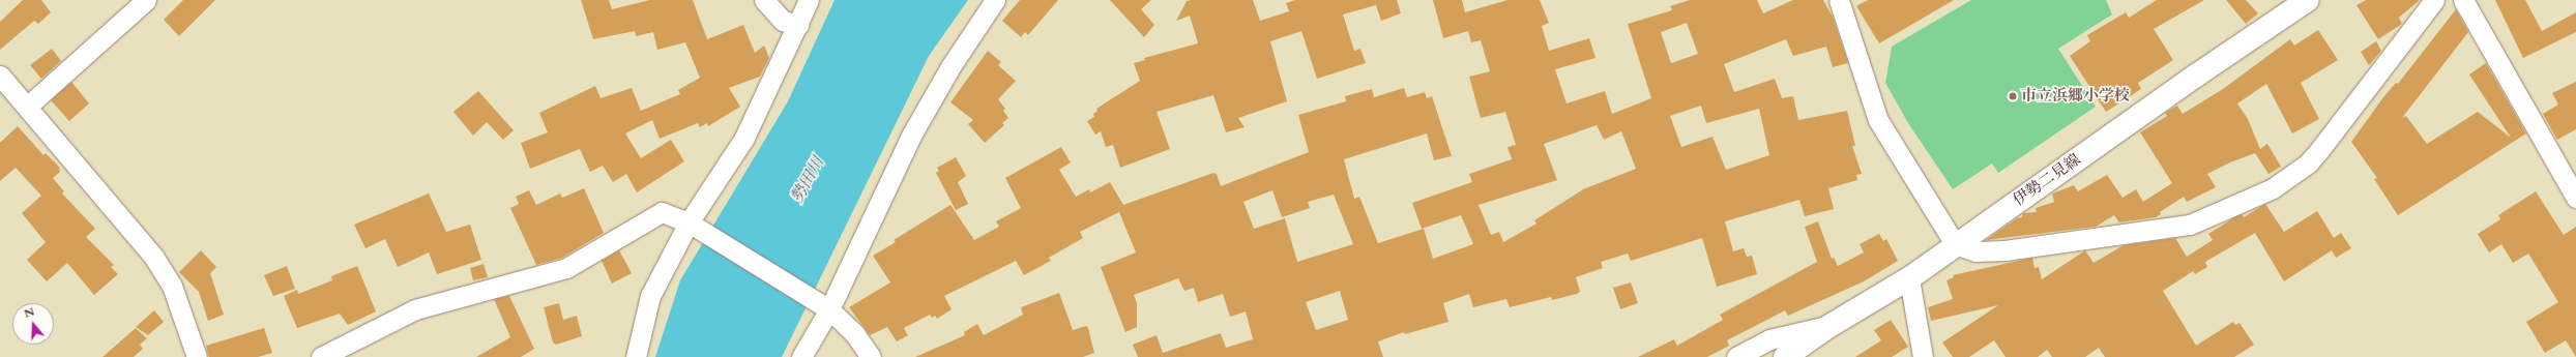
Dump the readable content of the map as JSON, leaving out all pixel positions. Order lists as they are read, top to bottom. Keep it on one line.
{"streets":{"main road":["伊勢二見線"]},"water":["勢田川"],"places":["市立浜郷小学校"],"north":"top"}
